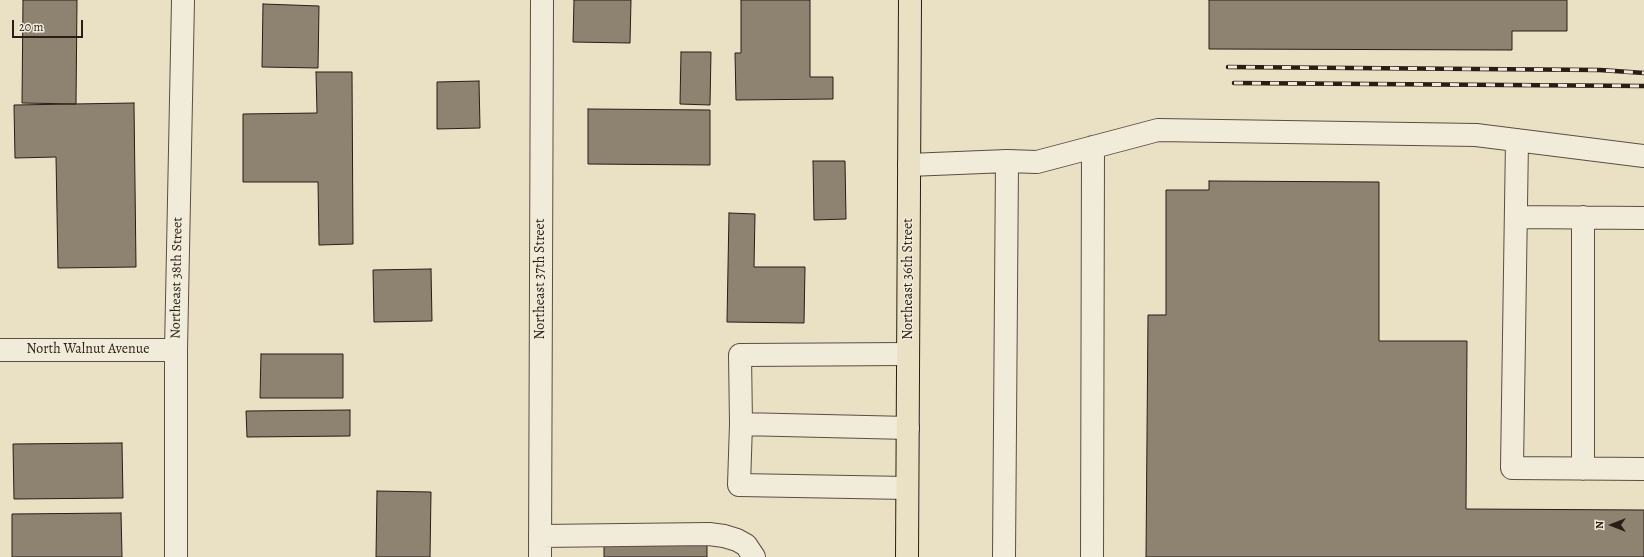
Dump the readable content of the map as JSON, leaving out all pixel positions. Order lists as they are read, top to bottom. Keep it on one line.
{"streets":{"main road":["Northeast 36th Street"],"street":["Northeast 38th Street","Northeast 37th Street","North Walnut Avenue"]},"crossings":[["Northeast 38th Street","North Walnut Avenue"]],"scale_bar":"20 m","north":"left"}
